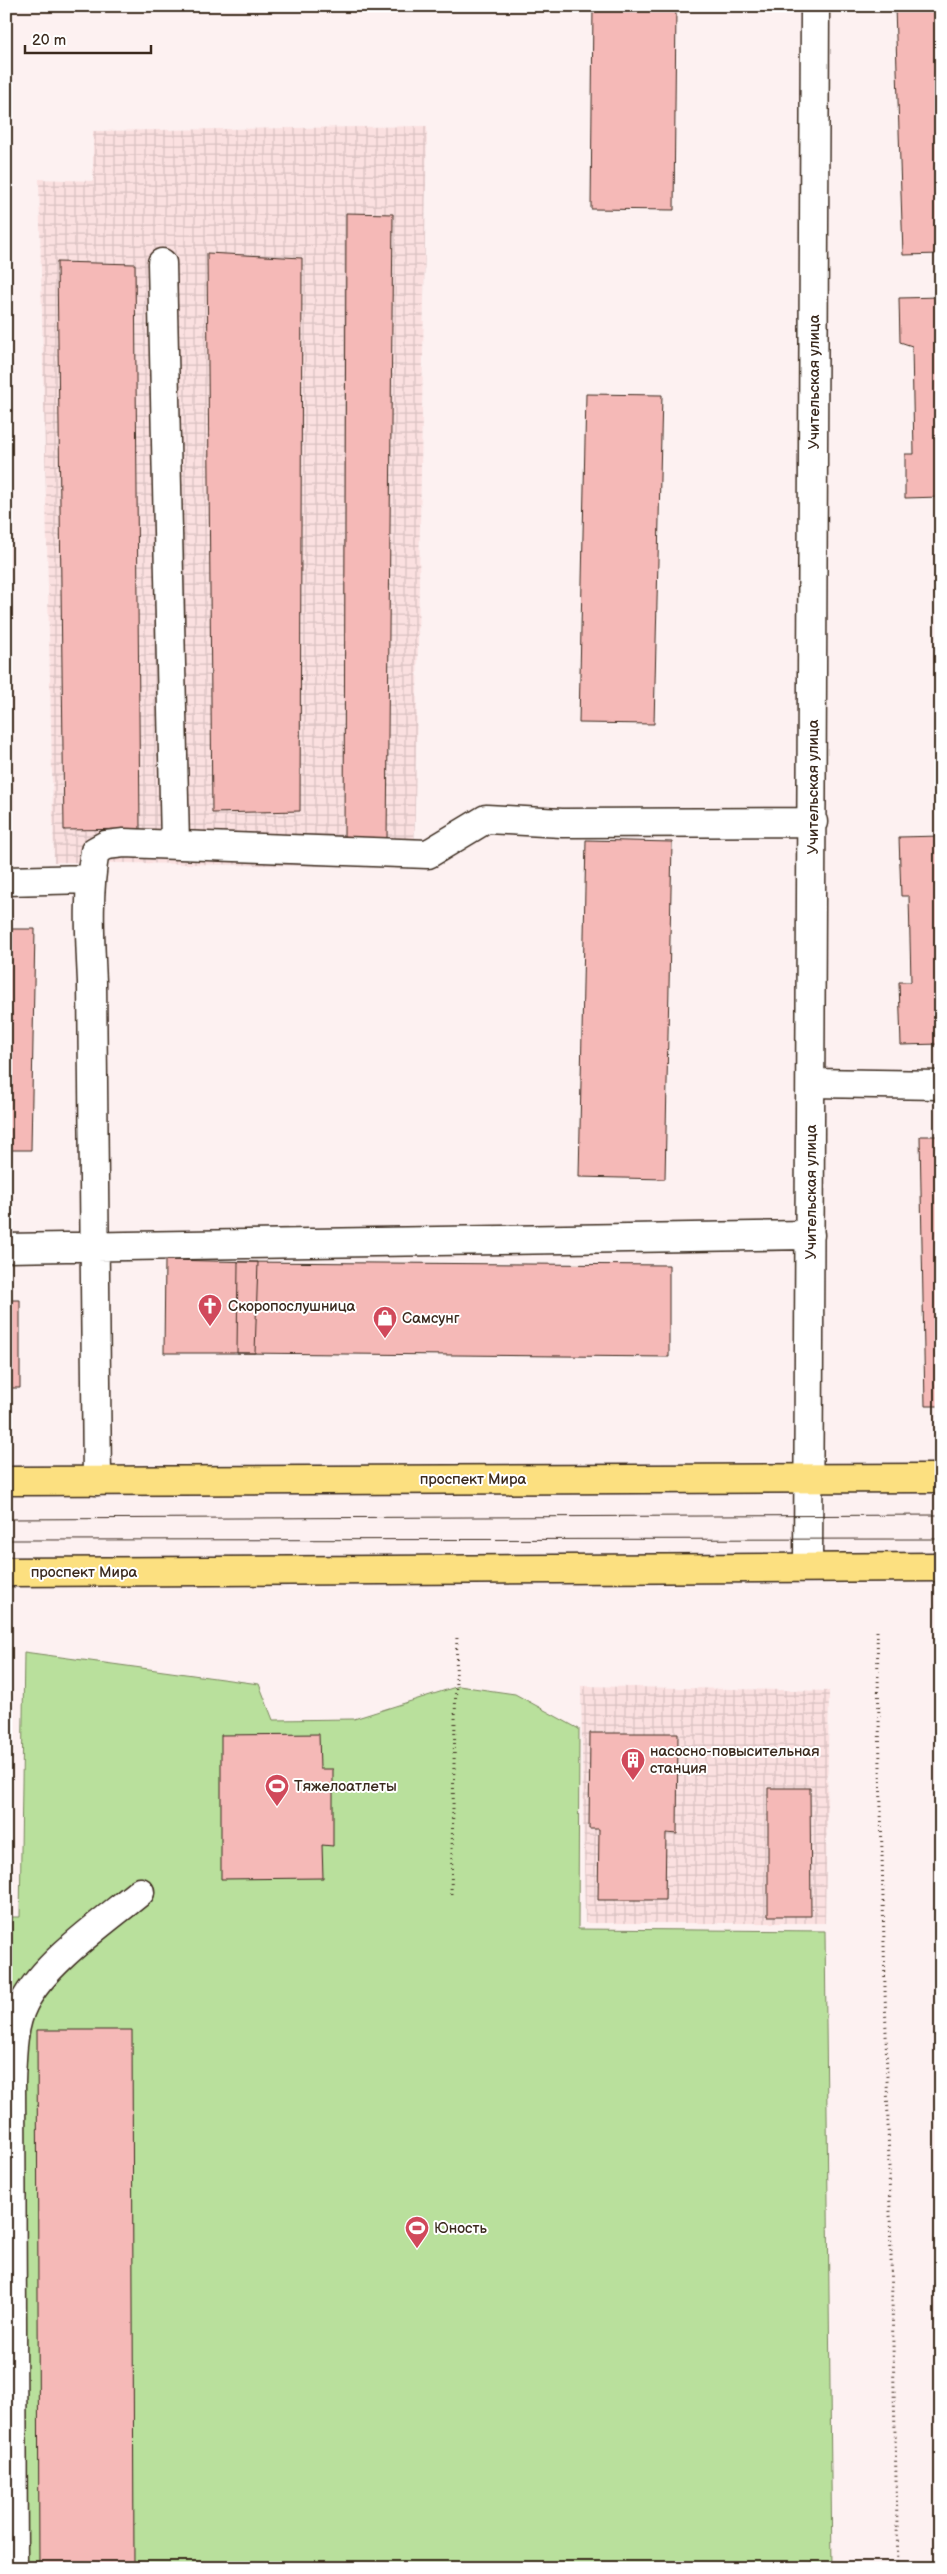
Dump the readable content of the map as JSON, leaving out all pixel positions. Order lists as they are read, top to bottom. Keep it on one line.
{"streets":{"main road":["проспект Мира"],"street":["Учительская улица"]},"crossings":[["Учительская улица","проспект Мира"]],"places":{"church":["Скоропослушница"],"shop":["Самсунг"],"building":["насосно-повысительная станция"],"sports":["Тяжелоатлеты","Юность"]},"scale_bar":"20 m"}
